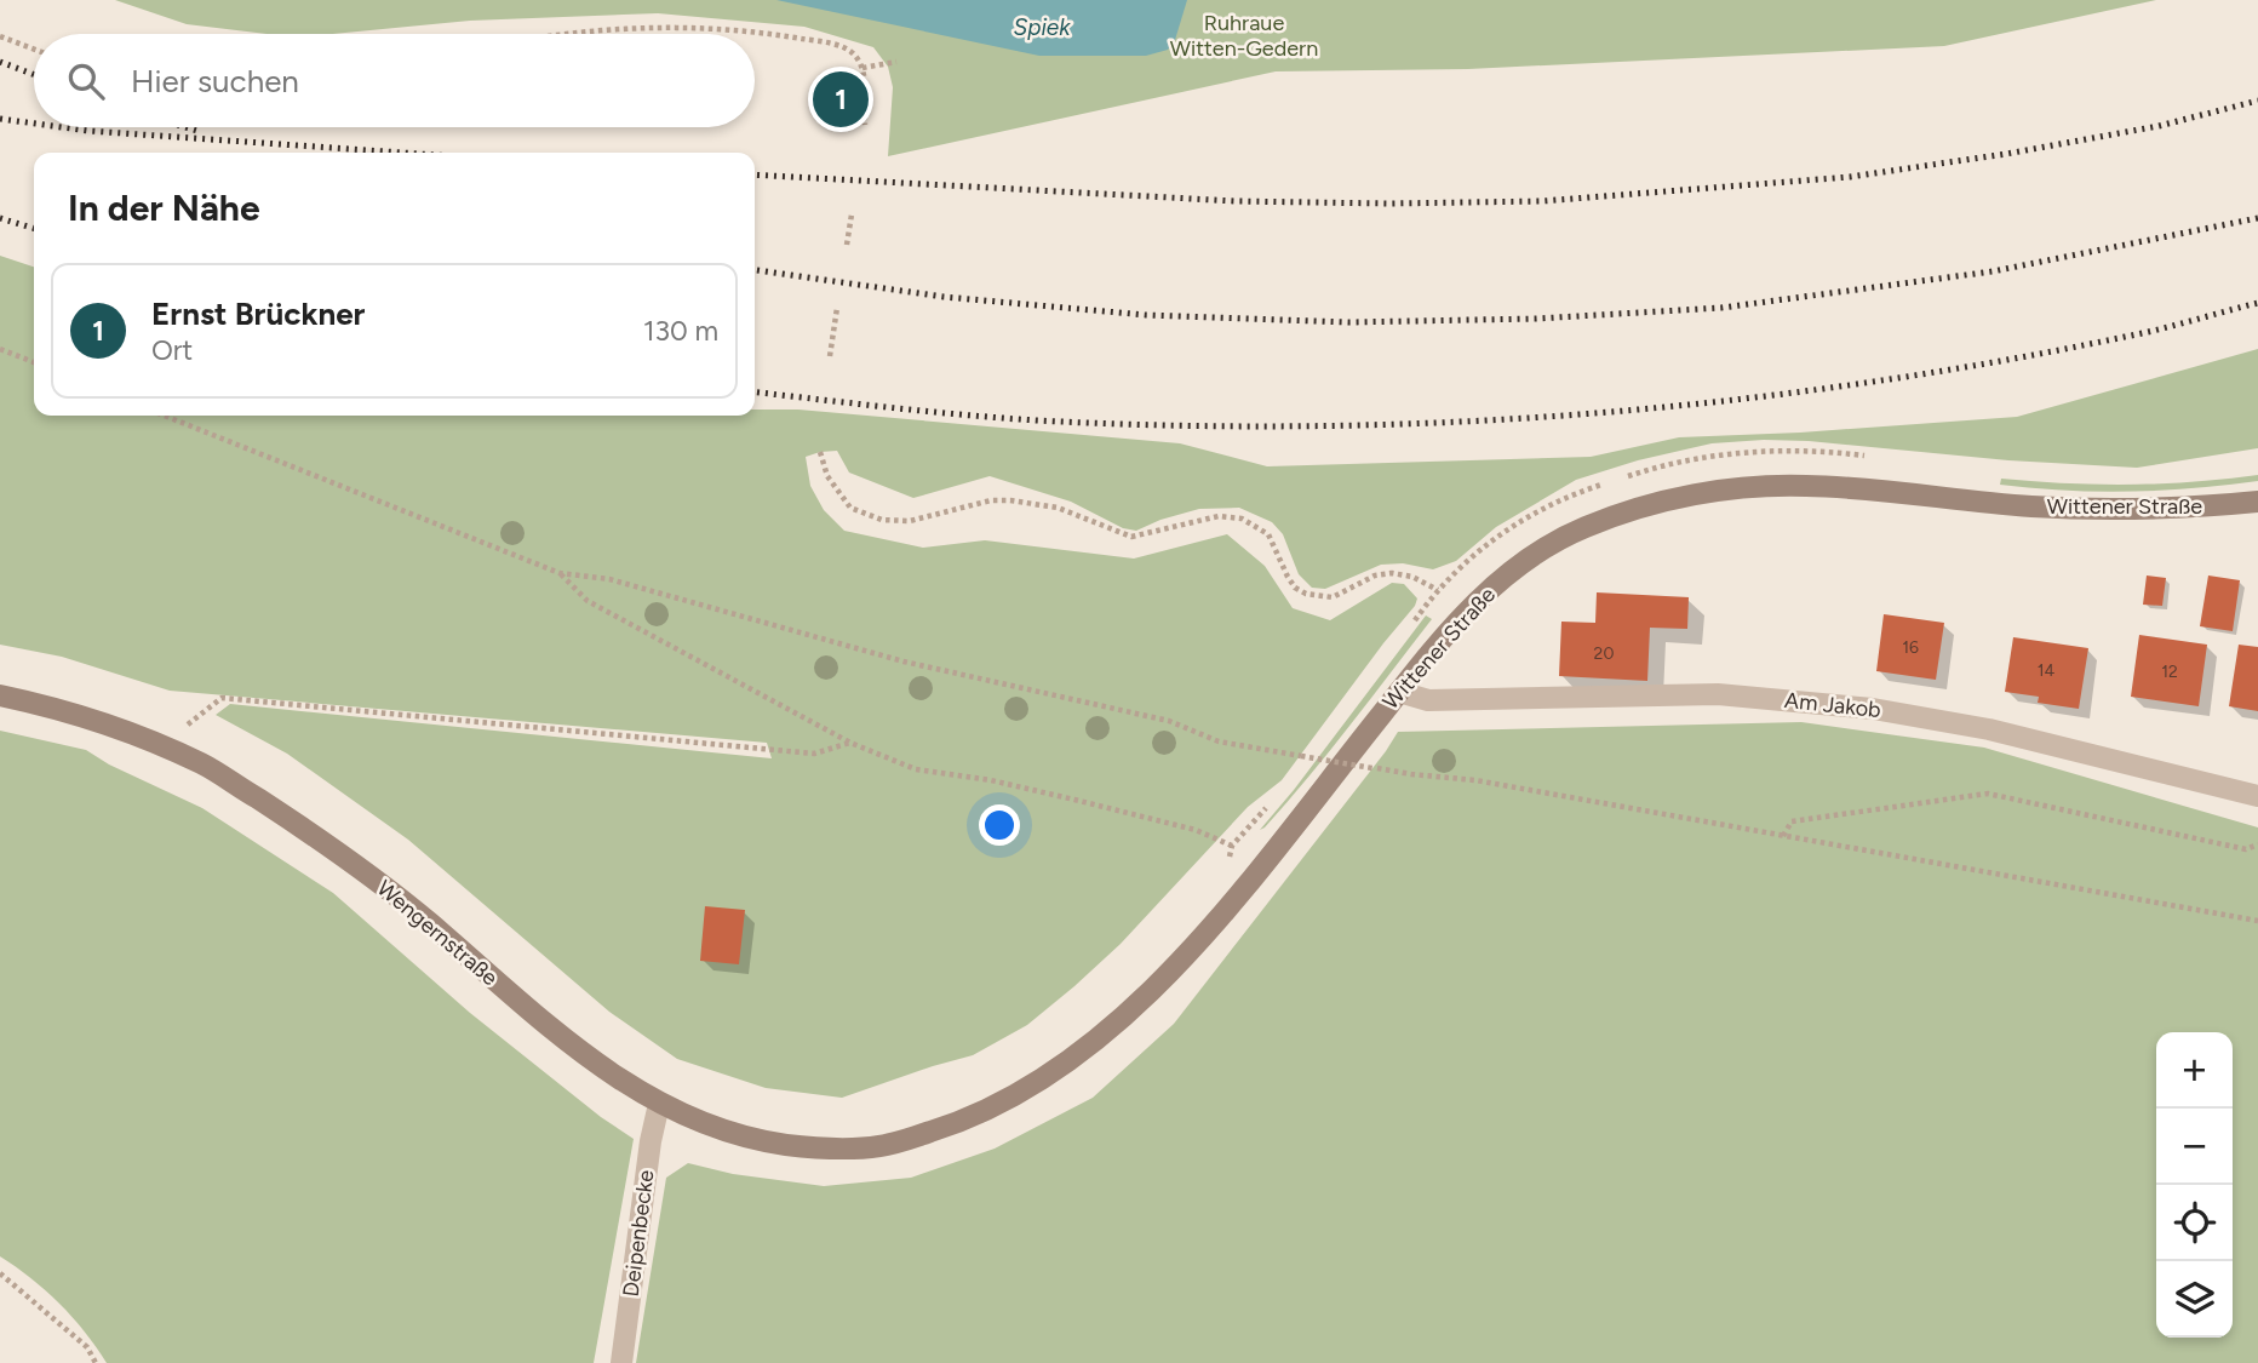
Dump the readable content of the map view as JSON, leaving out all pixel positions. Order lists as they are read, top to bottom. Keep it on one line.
{"streets":{"main road":["Wittener Straße","Wengernstraße"],"street":["Am Jakob","Deipenbecke"]},"crossings":[["Wittener Straße","Am Jakob"],["Wittener Straße","Wengernstraße"],["Wengernstraße","Deipenbecke"]],"water":["Spiek"],"parks":["Ruhraue Witten-Gedern"],"house_numbers":["16","20","14","12"],"page":{"search":"Hier suchen","pins":"1","heading":"In der Nähe","list":[{"mark":"1","name":"Ernst Brückner","note":"Ort","value":"130 m"}],"map_buttons":["+","−"]}}
